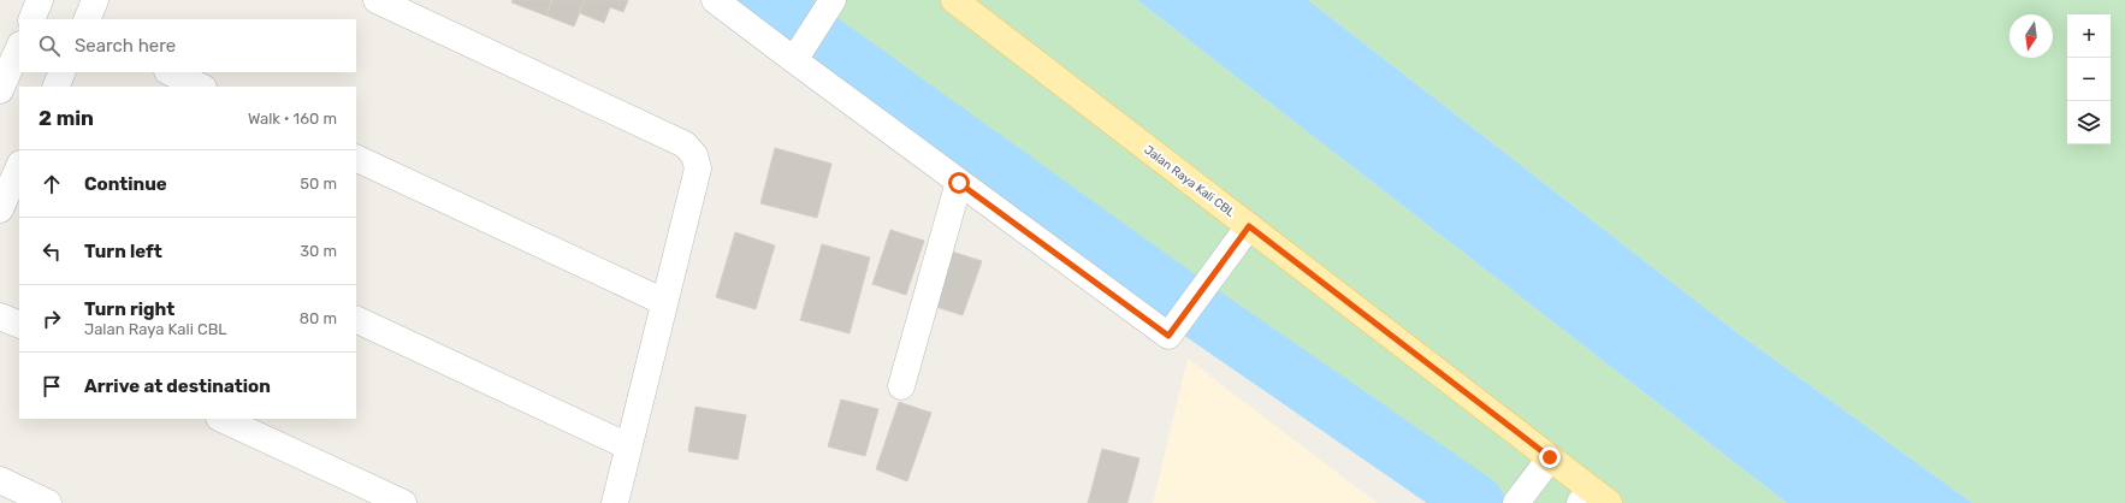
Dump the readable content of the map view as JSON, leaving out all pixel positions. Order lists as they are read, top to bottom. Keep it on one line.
{"streets":{"main road":["Jalan Raya Kali CBL"]},"north":"bottom","page":{"map_buttons":["+","−"],"search":"Search here","heading":["2 min","Walk · 160 m"],"list":[["Continue","50 m"],["Turn left","30 m"],["Turn right","Jalan Raya Kali CBL","80 m"],"Arrive at destination"]}}
